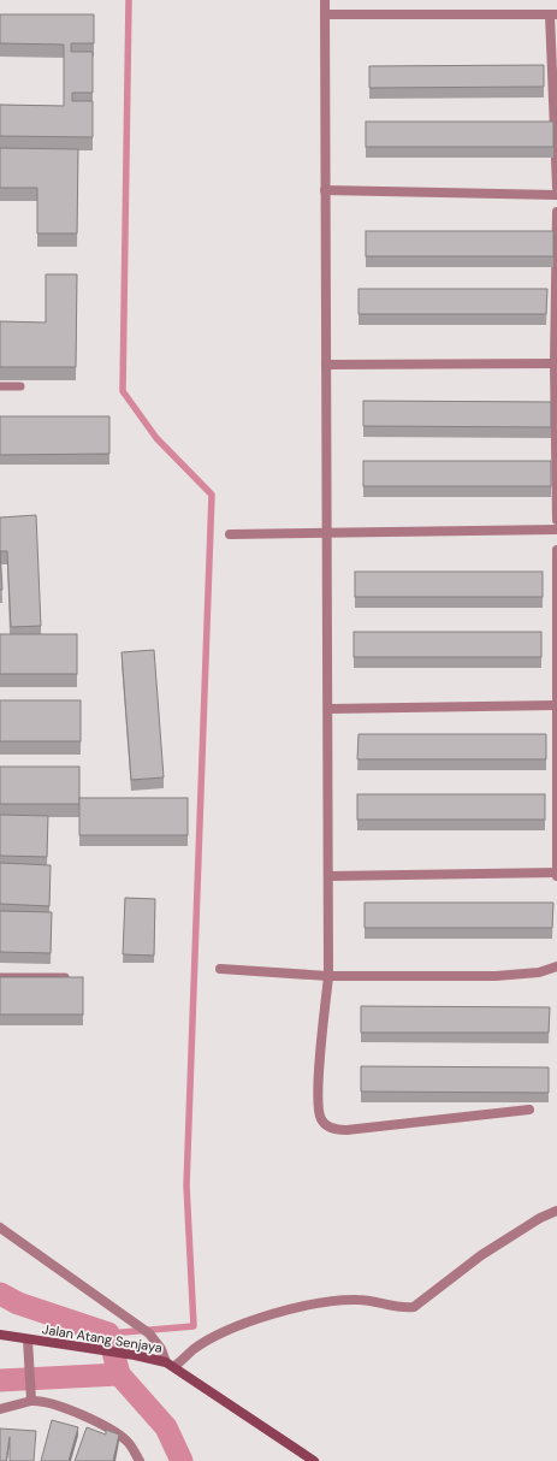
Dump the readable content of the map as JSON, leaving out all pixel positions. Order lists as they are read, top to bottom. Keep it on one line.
{"streets":{"main road":["Jalan Atang Senjaya"]}}
